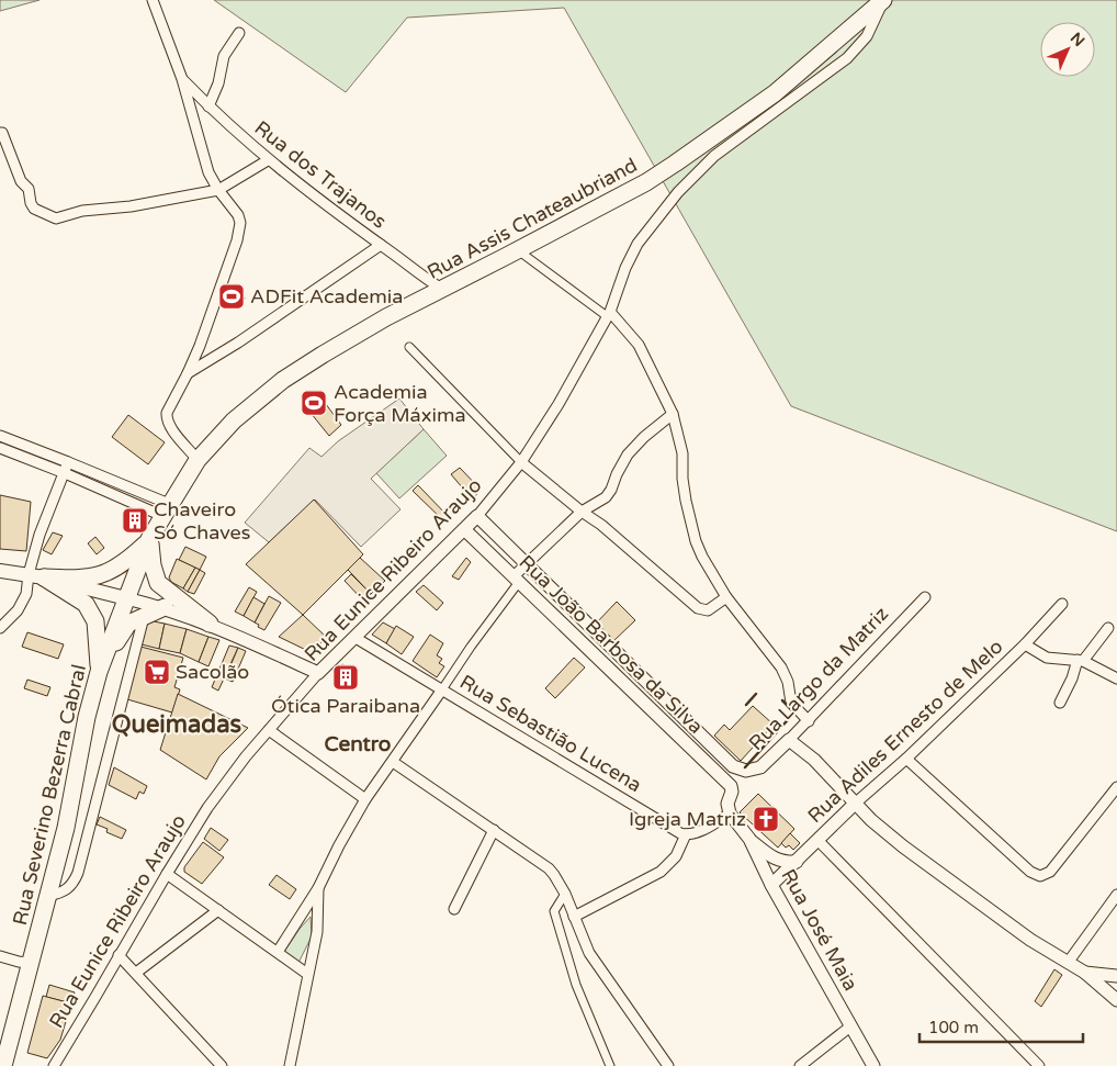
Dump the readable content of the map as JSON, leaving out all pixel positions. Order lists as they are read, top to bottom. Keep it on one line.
{"streets":{"highway":["Rua Assis Chateaubriand","Rua Severino Bezerra Cabral"],"street":["Rua dos Trajanos","Rua Eunice Ribeiro Araujo","Rua João Barbosa da Silva","Rua Largo da Matriz","Rua Adiles Ernesto de Melo","Rua Sebastião Lucena","Rua José Maia"]},"crossings":[["Rua dos Trajanos","Rua Assis Chateaubriand"],["Rua Assis Chateaubriand","Rua Eunice Ribeiro Araujo"],["Rua Assis Chateaubriand","Rua Severino Bezerra Cabral"],["Rua Eunice Ribeiro Araujo","Rua João Barbosa da Silva"],["Rua Eunice Ribeiro Araujo","Rua Sebastião Lucena"],["Rua João Barbosa da Silva","Rua Largo da Matriz"],["Rua João Barbosa da Silva","Rua José Maia"],["Rua Adiles Ernesto de Melo","Rua José Maia"]],"districts":["Queimadas","Centro"],"places":{"sports":["ADFit Academia","Academia Força Máxima"],"building":["Chaveiro Só Chaves","Ótica Paraibana"],"supermarket":["Sacolão"],"church":["Igreja Matriz"]},"scale_bar":"100 m","north":"top right"}
